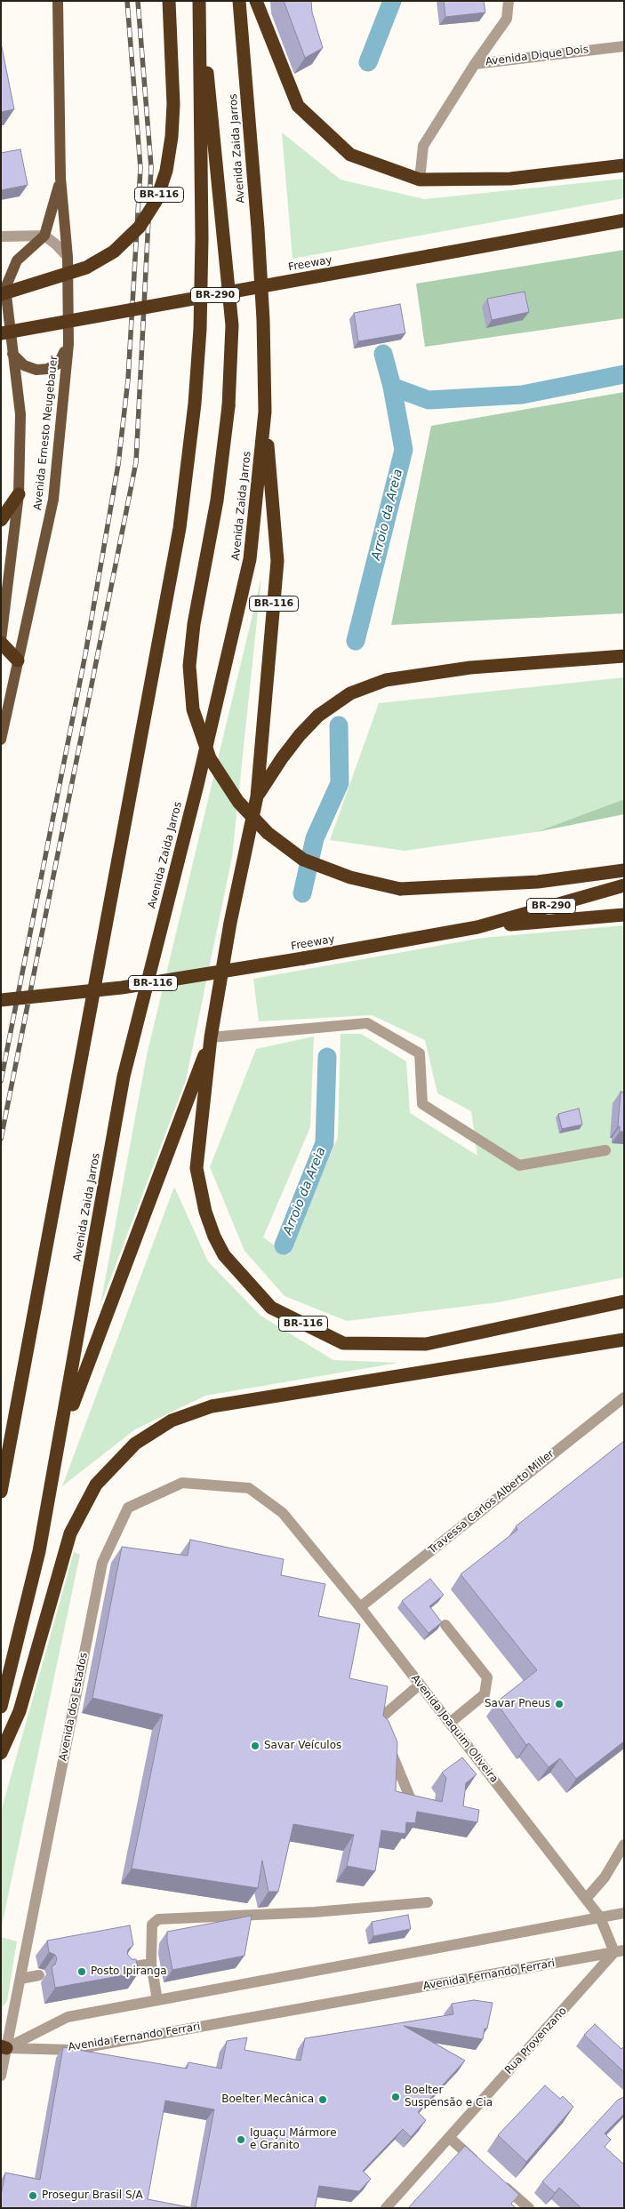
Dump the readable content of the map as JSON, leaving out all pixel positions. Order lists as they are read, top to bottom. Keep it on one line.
{"streets":{"highway":["Avenida Zaida Jarros","BR-116","Freeway","BR-290"],"main road":["Avenida Ernesto Neugebauer"],"street":["Avenida Dique Dois","Travessa Carlos Alberto Miller","Avenida dos Estados","Avenida Joaquim Oliveira","Avenida Fernando Ferrari","Rua Provenzano"]},"crossings":[["Avenida Zaida Jarros","BR-116"],["BR-116","Freeway"],["BR-116","Avenida Ernesto Neugebauer"],["Travessa Carlos Alberto Miller","Avenida Joaquim Oliveira"],["Avenida dos Estados","Avenida Joaquim Oliveira"],["Avenida dos Estados","Avenida Fernando Ferrari"],["Avenida Joaquim Oliveira","Avenida Fernando Ferrari"],["Avenida Joaquim Oliveira","Rua Provenzano"],["Avenida Fernando Ferrari","Rua Provenzano"]],"water":["Arroio da Areia"],"places":["Savar Pneus","Savar Veículos","Posto Ipiranga","Boelter Suspensão e Cia","Boelter Mecânica","Iguaçu Mármore e Granito","Prosegur Brasil S/A"]}
